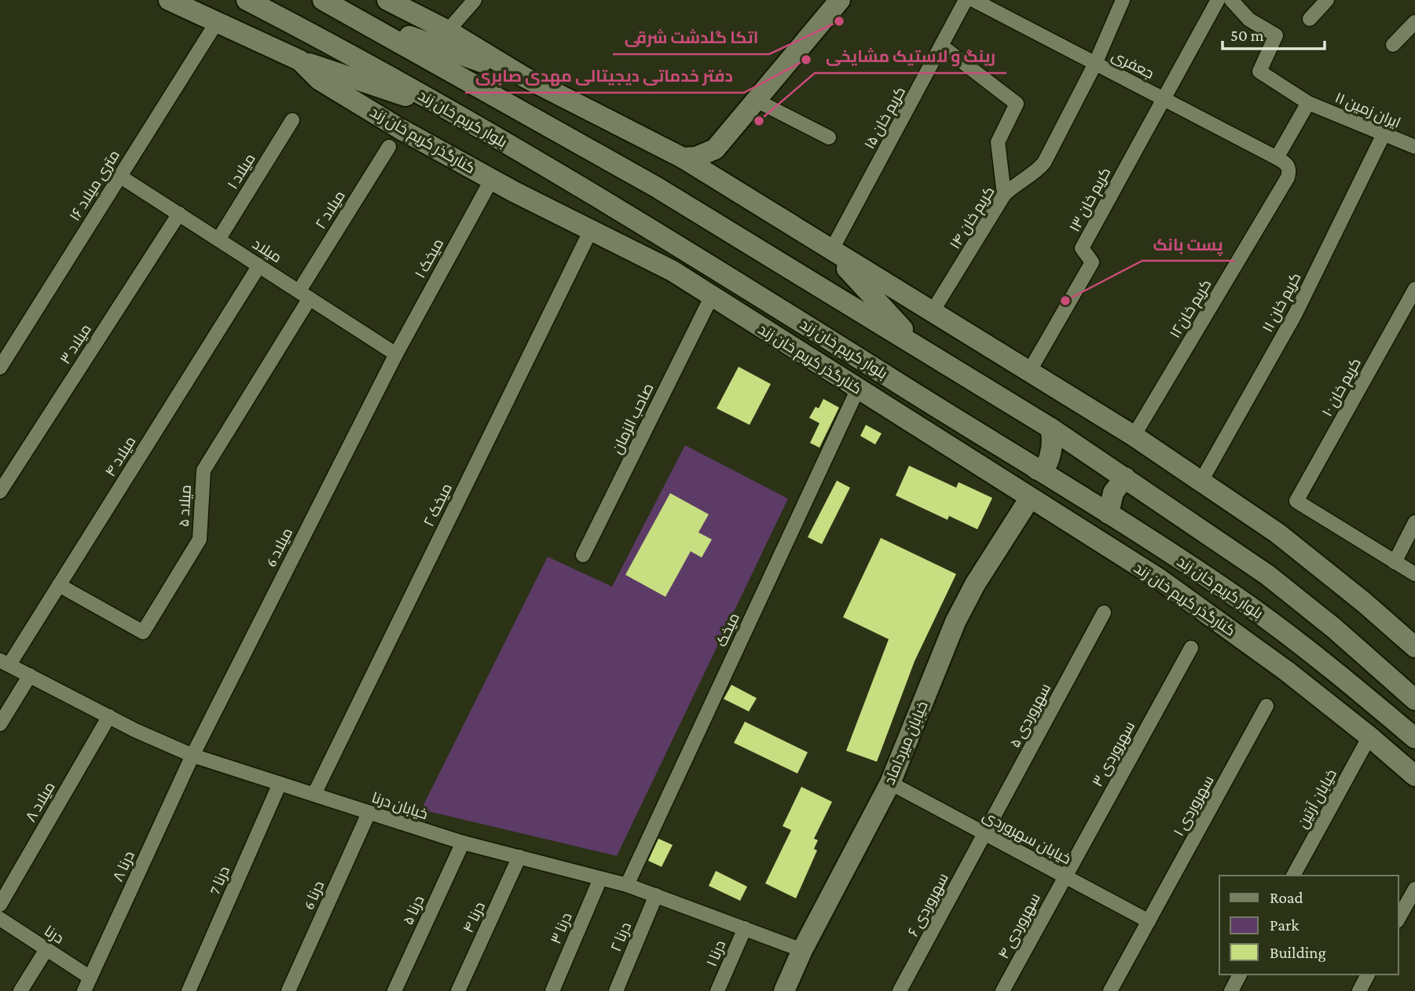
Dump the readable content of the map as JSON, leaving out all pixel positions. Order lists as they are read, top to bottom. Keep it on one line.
{"streets":{"main road":["بلوار کریم خان زند","کنارگذر کریم خان زند","خیابان میرداماد"],"street":["جعفری","ایران زمین ۱۱","کریم خان ۱۵","میلاد ۱","۱۶ متری میلاد","کریم خان ۱۳","میلاد ۲","کریم خان ۱۴","میلاد","میخک ۱","کریم خان ۱۱","کریم خان۱۲","میلاد ۳","کریم خان ۱۰","صاحب الزمان","میلاد ۴","میخک ۲","میلاد ۵","میلاد 6","میخک","سهروردی ۵","سهروردی ۳","خیابان آرتین","میلاد ۸","خیابان درنا","سهروردی ۱","خیابان سهروردی","درنا ۸","درنا 7","درنا 6","سهروردی ۶","درنا ۵","درنا ۴","سهروردی ۴","درنا ۳","درنا","درنا ۲","درنا ۱"]},"crossings":[["جعفری","کریم خان ۱۳"],["جعفری","کریم خان ۱۴"],["جعفری","کریم خان۱۲"],["ایران زمین ۱۱","کریم خان ۱۱"],["کنارگذر کریم خان زند","۱۶ متری میلاد"],["کنارگذر کریم خان زند","میخک ۱"],["کنارگذر کریم خان زند","صاحب الزمان"],["کنارگذر کریم خان زند","میخک ۲"],["کنارگذر کریم خان زند","میخک"],["کنارگذر کریم خان زند","خیابان میرداماد"],["کنارگذر کریم خان زند","خیابان آرتین"],["میلاد ۱","میلاد"],["۱۶ متری میلاد","میلاد"],["میلاد ۲","میلاد"],["میلاد ۲","میلاد ۵"],["میلاد","میخک ۱"],["میلاد","میلاد ۳"],["میلاد","میلاد ۴"],["میلاد","میلاد ۵"],["میلاد","میلاد 6"],["میخک ۱","میلاد 6"],["میلاد ۴","میلاد ۵"],["میلاد ۴","خیابان درنا"],["میخک ۲","خیابان درنا"],["میلاد 6","خیابان درنا"],["میلاد 6","درنا ۸"],["میخک","خیابان درنا"],["سهروردی ۵","خیابان سهروردی"],["سهروردی ۵","سهروردی ۶"],["خیابان میرداماد","خیابان درنا"],["خیابان میرداماد","خیابان سهروردی"],["سهروردی ۳","خیابان سهروردی"],["سهروردی ۳","سهروردی ۴"],["میلاد ۸","خیابان درنا"],["خیابان درنا","درنا ۸"],["خیابان درنا","درنا 7"],["خیابان درنا","درنا 6"],["خیابان درنا","درنا ۵"],["خیابان درنا","درنا ۴"],["خیابان درنا","درنا ۳"],["خیابان درنا","درنا ۲"],["خیابان درنا","درنا ۱"],["سهروردی ۱","خیابان سهروردی"],["خیابان سهروردی","سهروردی ۶"],["خیابان سهروردی","سهروردی ۴"],["درنا ۸","درنا"]],"places":["اتکا گلدشت شرقی","دفتر خدماتی دیجیتالی مهدی صابری","رینگ و لاستیک مشایخی","پست بانک"],"legend":["Road","Park","Building"],"scale_bar":"50 m"}
